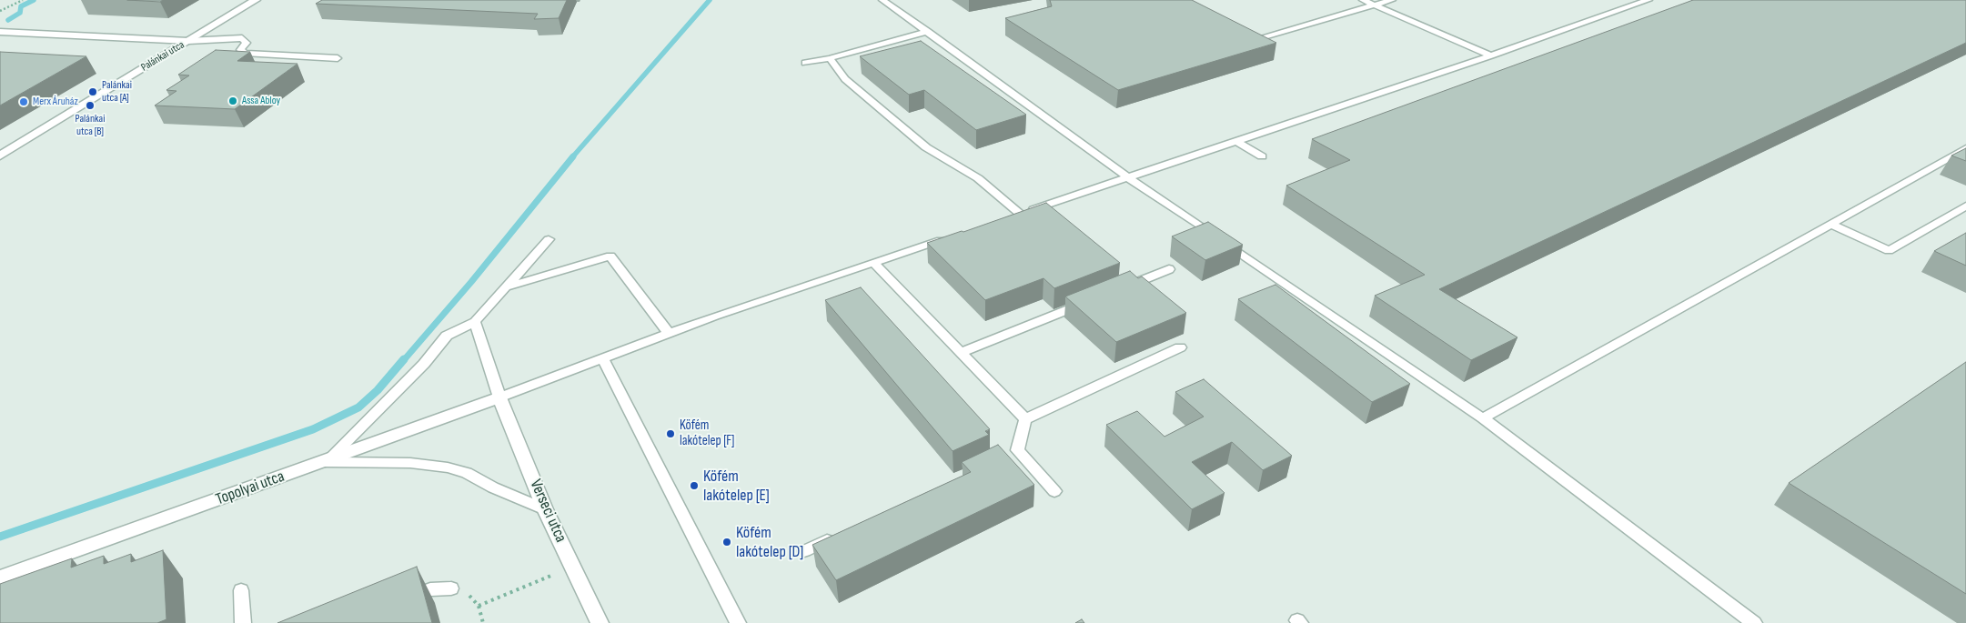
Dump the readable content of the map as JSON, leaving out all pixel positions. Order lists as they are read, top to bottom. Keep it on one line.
{"streets":{"street":["Palánkai utca","Topolyai utca","Verseci utca"]},"crossings":[["Topolyai utca","Verseci utca"]],"places":["Palánkai utca [A]","Assa Abloy","Merx Áruház","Palánkai utca [B]","Köfém lakótelep [F]","Köfém lakótelep [E]","Köfém lakótelep [D]"]}
